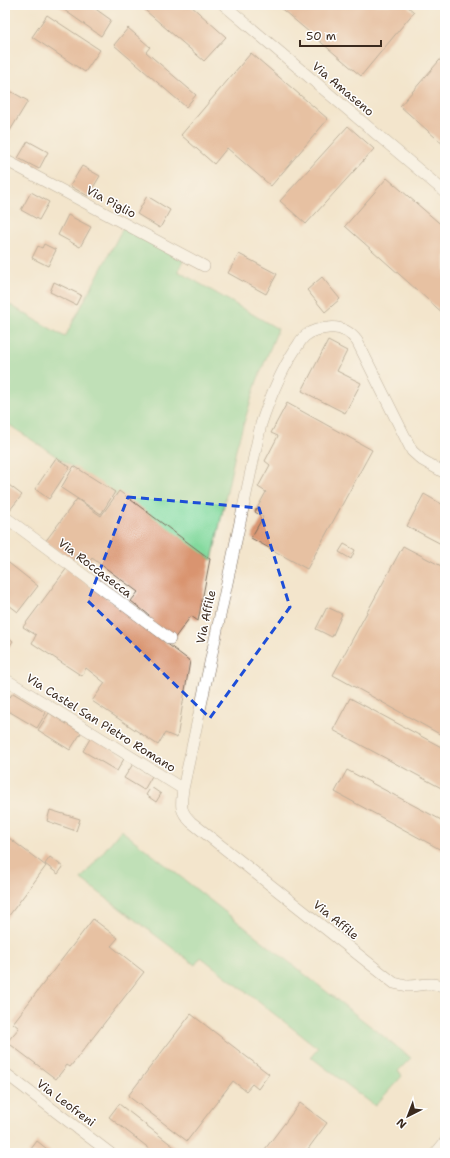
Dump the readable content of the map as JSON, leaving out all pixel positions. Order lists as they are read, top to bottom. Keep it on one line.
{"streets":{"street":["Via Amaseno","Via Piglio","Via Roccasecca","Via Affile","Via Castel San Pietro Romano","Via Leofreni"]},"crossings":[["Via Affile","Via Castel San Pietro Romano"]],"scale_bar":"50 m","north":"bottom left"}
